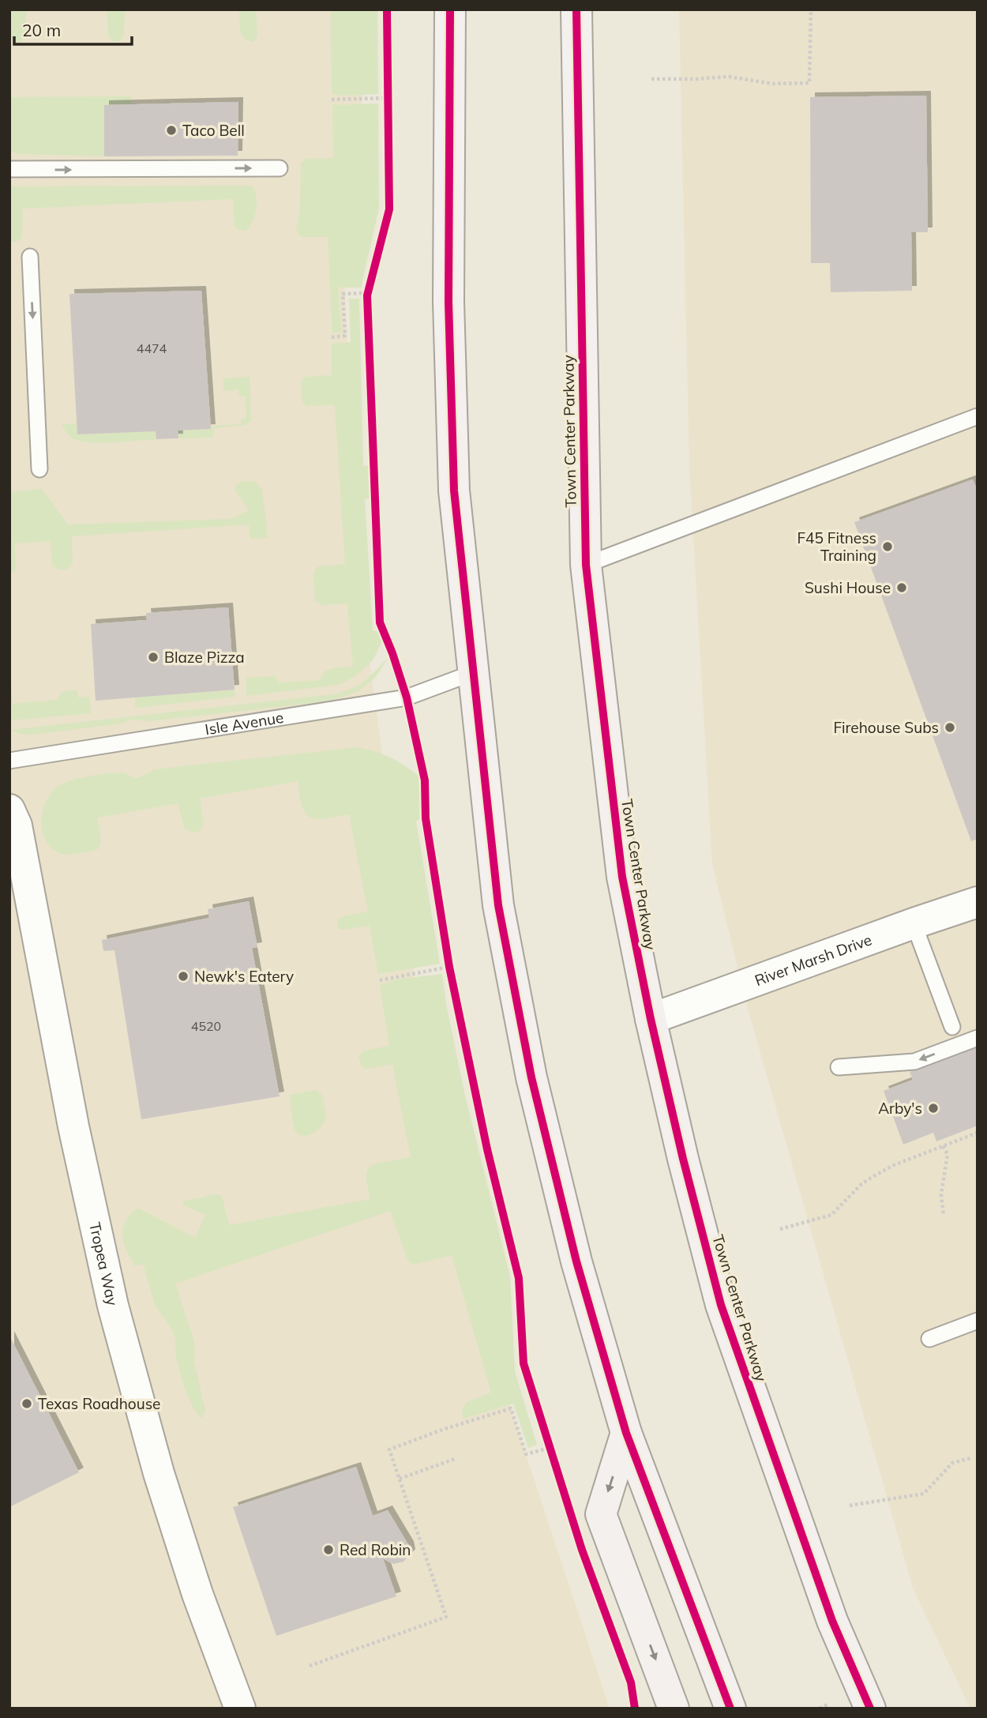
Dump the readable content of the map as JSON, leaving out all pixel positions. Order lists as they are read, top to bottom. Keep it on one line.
{"streets":{"main road":["Town Center Parkway"],"street":["River Marsh Drive","Tropea Way"],"lane":["Isle Avenue"]},"crossings":[["Town Center Parkway","River Marsh Drive"]],"places":["Taco Bell","F45 Fitness Training","Sushi House","Blaze Pizza","Firehouse Subs","Newk's Eatery","Arby's","Texas Roadhouse","Red Robin"],"house_numbers":["4474","4520"],"scale_bar":"20 m"}
